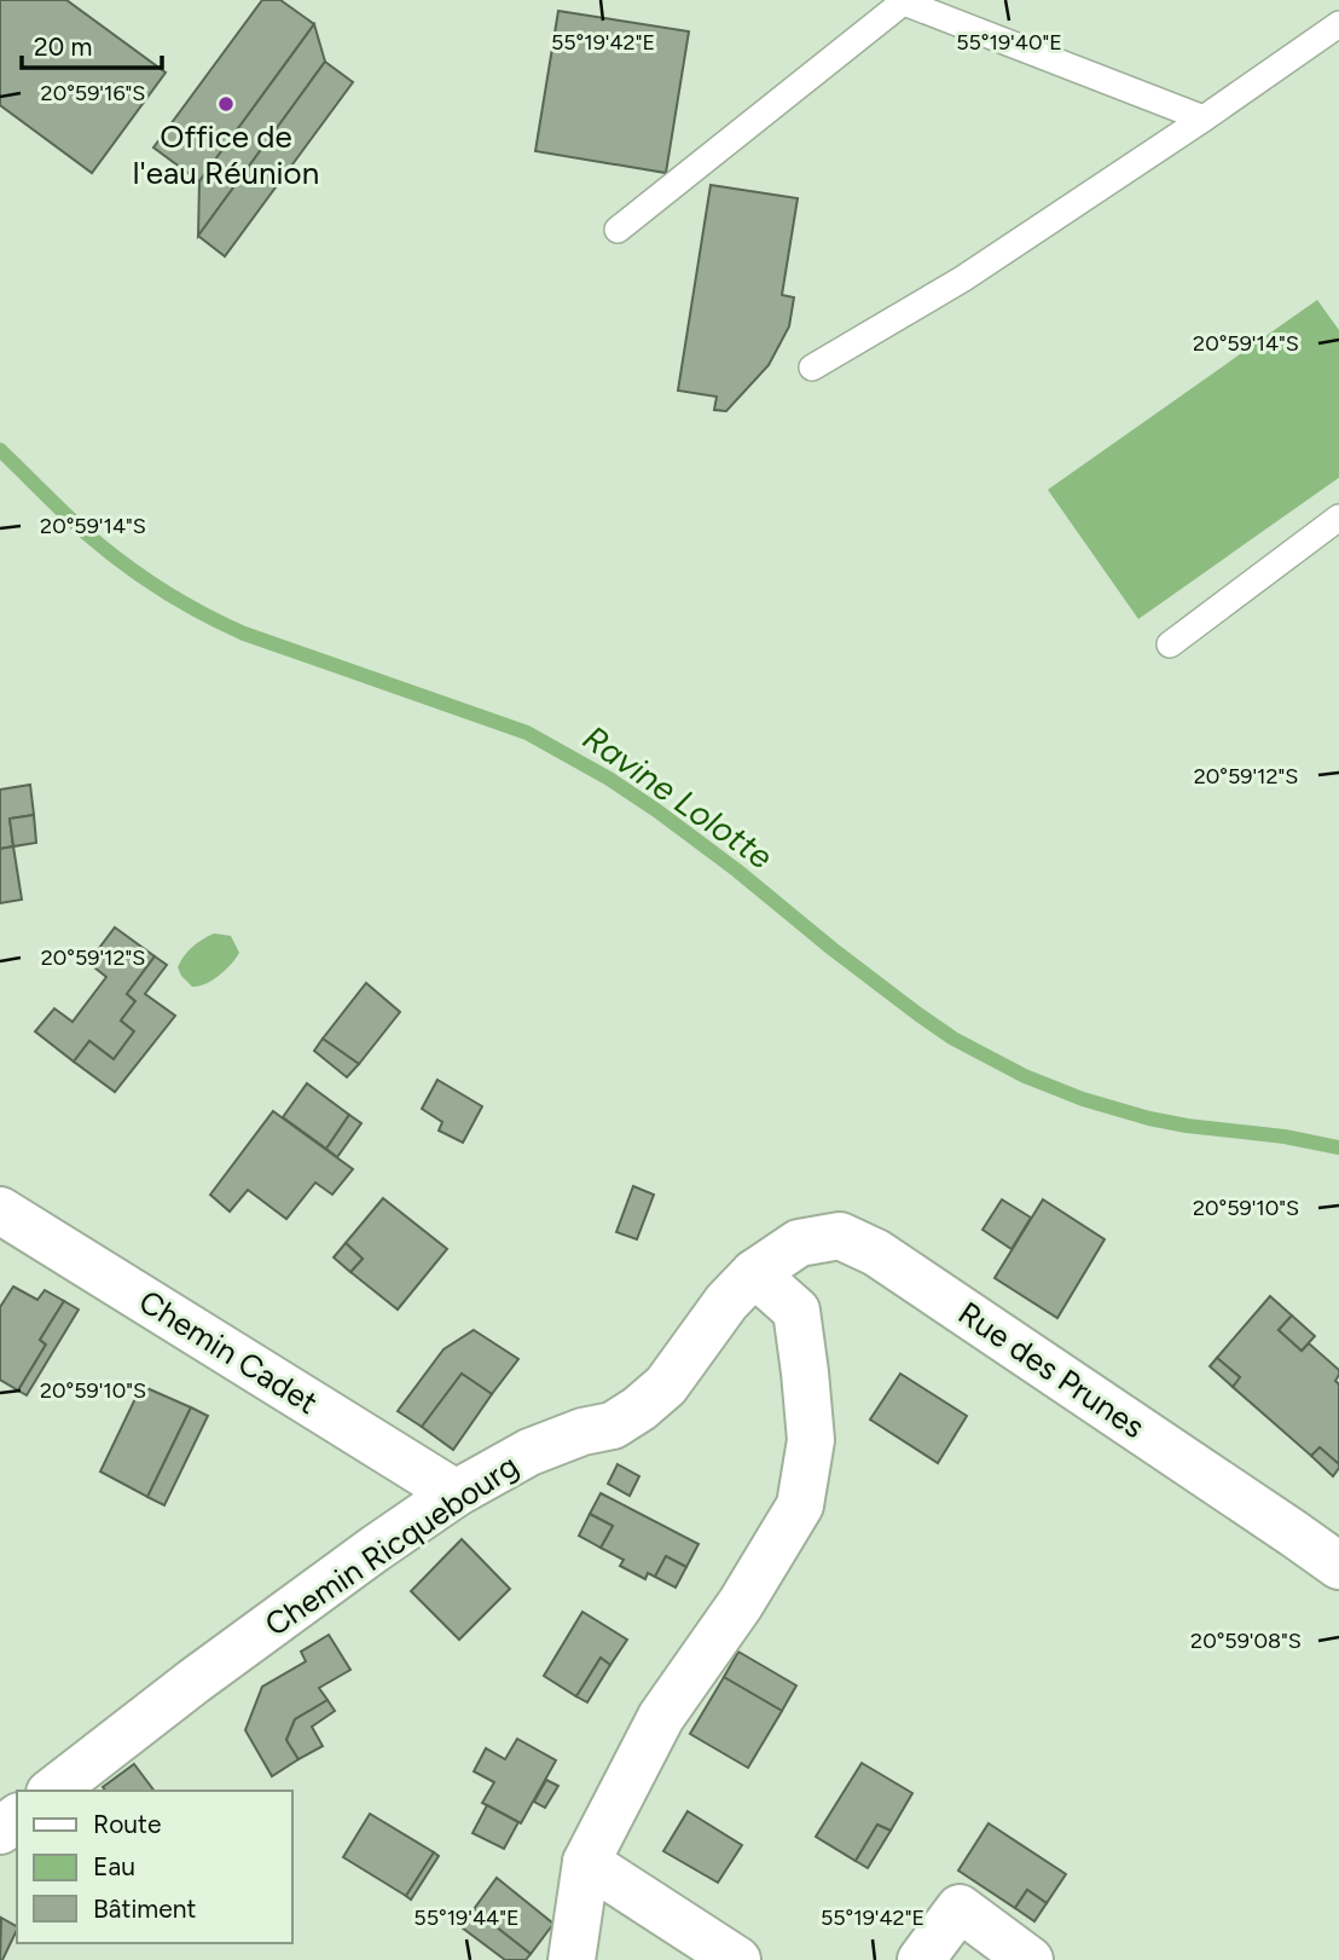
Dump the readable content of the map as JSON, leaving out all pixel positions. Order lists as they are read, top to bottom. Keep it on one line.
{"streets":{"street":["Chemin Cadet","Rue des Prunes","Chemin Ricquebourg"]},"crossings":[["Chemin Cadet","Chemin Ricquebourg"],["Rue des Prunes","Chemin Ricquebourg"]],"water":["Ravine Lolotte"],"places":["Office de l'eau Réunion"],"legend":["Route","Eau","Bâtiment"],"scale_bar":"20 m","coordinates":["55°19'42\"E","55°19'40\"E","20°59'16\"S","20°59'14\"S","20°59'12\"S","20°59'10\"S","20°59'08\"S","55°19'44\"E"]}
